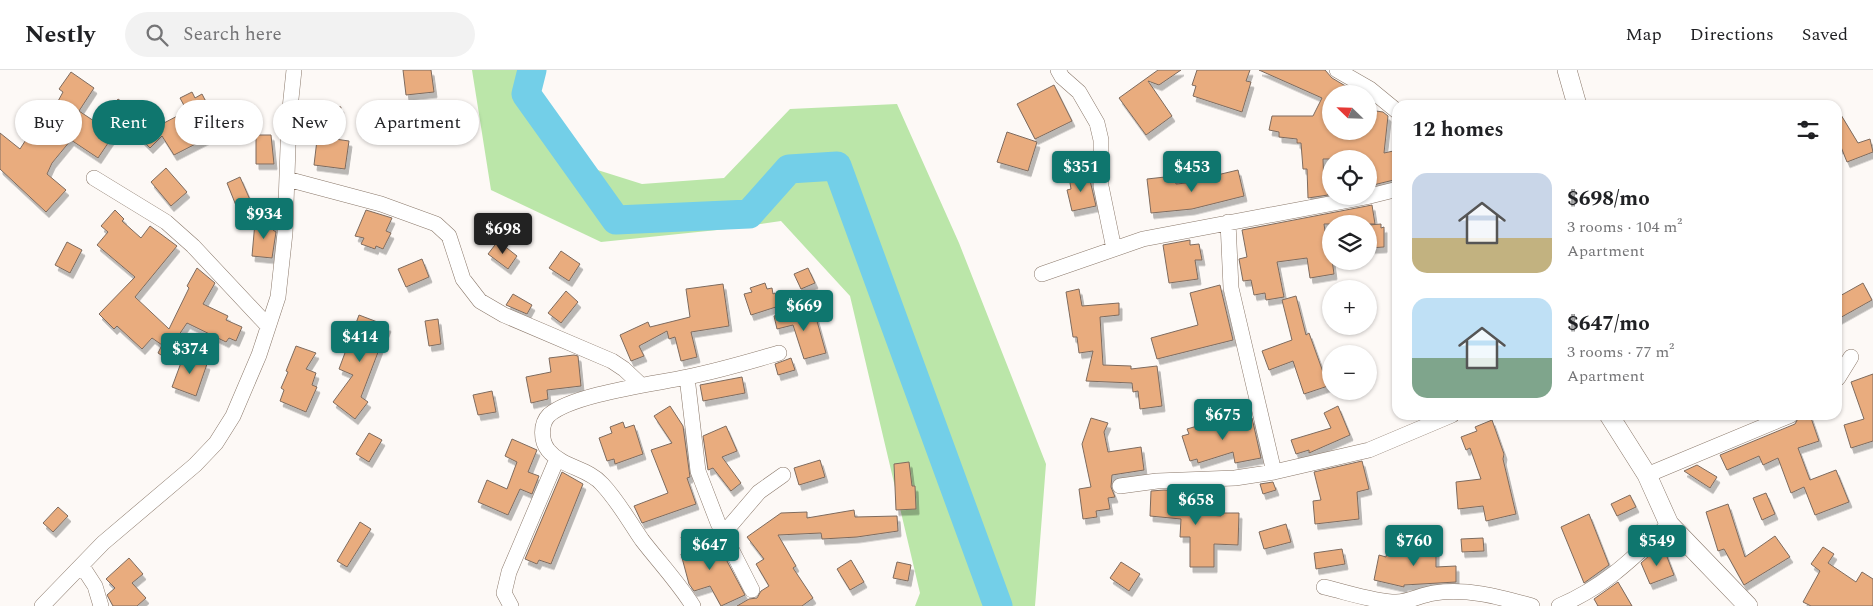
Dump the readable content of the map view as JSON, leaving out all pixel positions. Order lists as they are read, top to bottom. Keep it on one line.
{"north":"top left","page":{"header":"Nestly","search":"Search here","nav":["Map","Directions","Saved"],"map_buttons":["+","−"],"chip":["Buy","Rent","Filters","New","Apartment"],"heading":"12 homes","price":["$351","$453","$934","$698","$669","$414","$374","$675","$658","$760","$549","$647"],"list":[{"name":"$698/mo","note":"3 rooms · 104 m² · Apartment"},{"name":"$647/mo","note":"3 rooms · 77 m² · Apartment"}]}}
